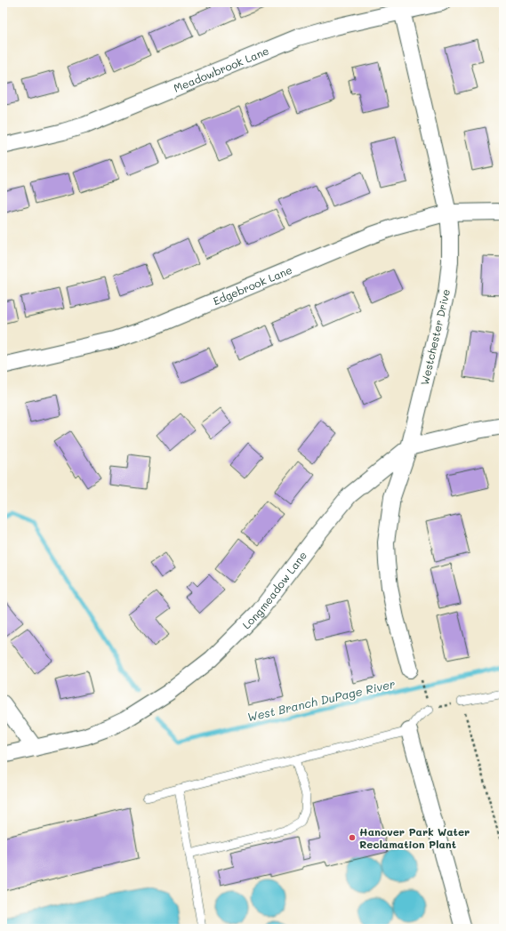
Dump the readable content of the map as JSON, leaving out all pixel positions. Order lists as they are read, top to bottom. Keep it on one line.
{"streets":{"street":["Meadowbrook Lane","Edgebrook Lane","Westchester Drive","Longmeadow Lane"]},"crossings":[["Meadowbrook Lane","Westchester Drive"],["Edgebrook Lane","Westchester Drive"],["Westchester Drive","Longmeadow Lane"]],"water":["West Branch DuPage River"],"places":["Hanover Park Water Reclamation Plant"]}
